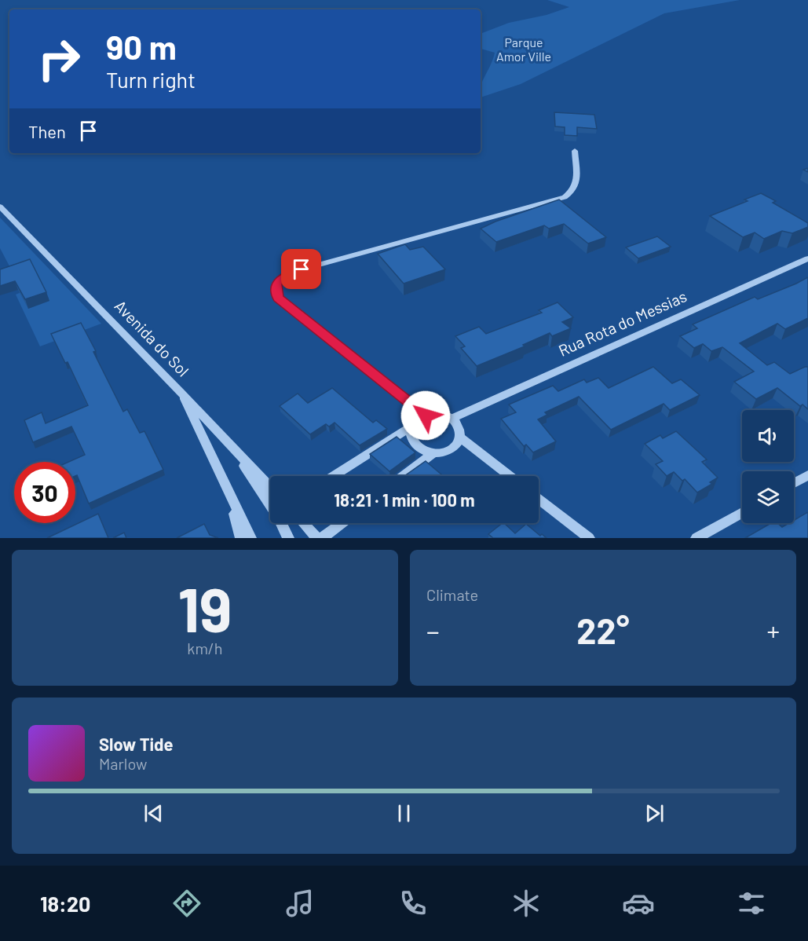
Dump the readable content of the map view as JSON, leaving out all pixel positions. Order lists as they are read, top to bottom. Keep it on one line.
{"streets":{"street":["Rua Rota do Messias","Avenida do Sol"]},"parks":["Parque Amor Ville"],"page":{"turn":["90 m","Turn right"],"then":"Then","limit":"30","trip":"18:21 · 1 min · 100 m","tile":[["19","km/h"],"Climate"],"heat":["−","22°","+"],"song":["Slow Tide","Marlow"],"tabs":"18:20"}}
